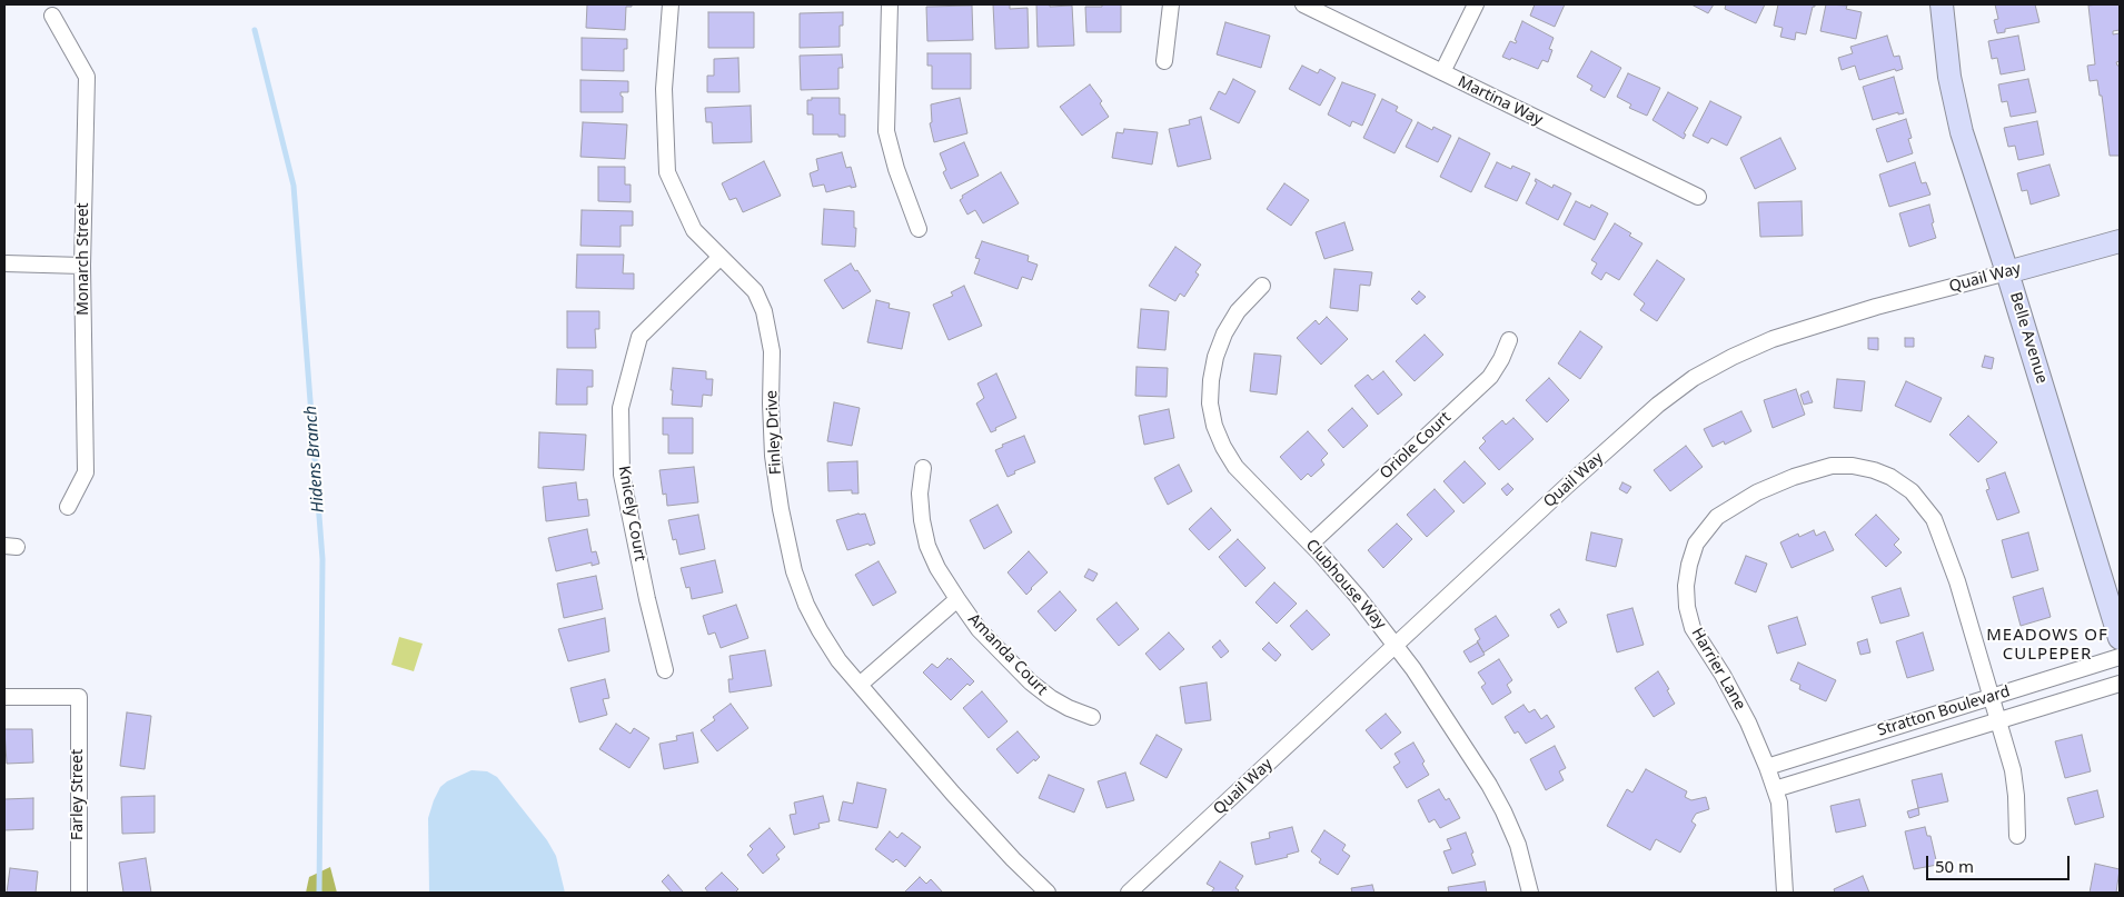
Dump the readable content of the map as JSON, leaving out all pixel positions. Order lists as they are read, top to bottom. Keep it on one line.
{"streets":{"street":["Martina Way","Monarch Street","Quail Way","Belle Avenue","Finley Drive","Oriole Court","Knicely Court","Clubhouse Way","Amanda Court","Harrier Lane","Stratton Boulevard","Farley Street"]},"crossings":[["Quail Way","Belle Avenue"],["Quail Way","Clubhouse Way"],["Finley Drive","Knicely Court"],["Finley Drive","Amanda Court"],["Oriole Court","Clubhouse Way"],["Harrier Lane","Stratton Boulevard"]],"districts":["MEADOWS OF CULPEPER"],"water":["Hidens Branch"],"scale_bar":"50 m"}
